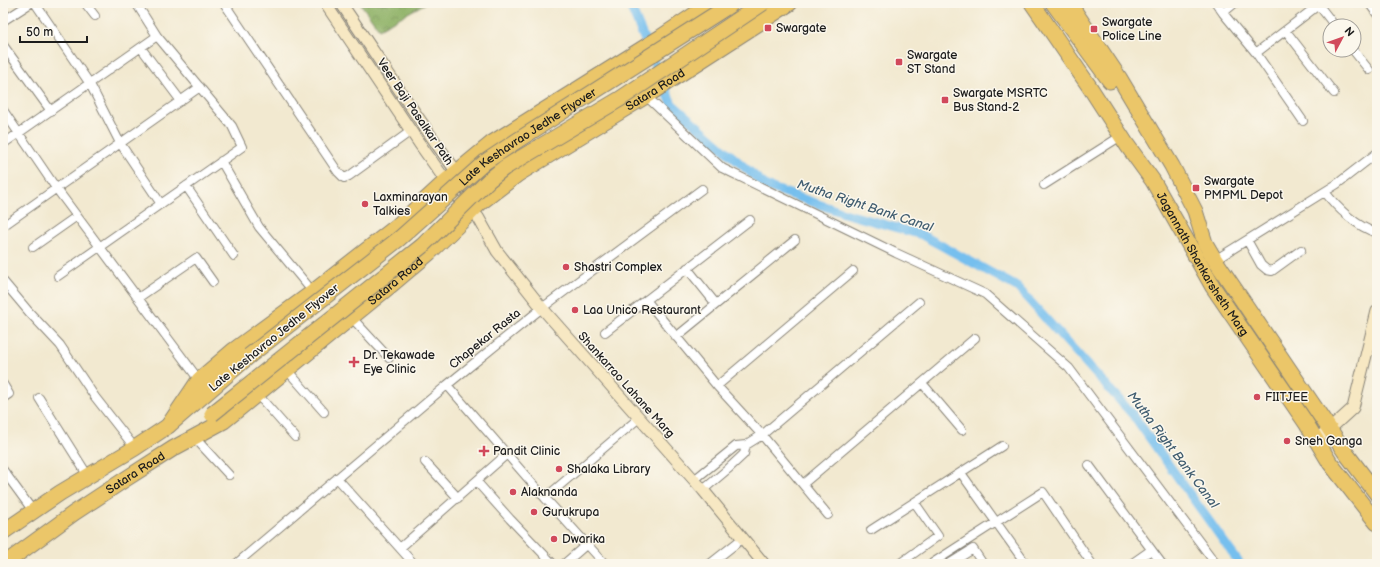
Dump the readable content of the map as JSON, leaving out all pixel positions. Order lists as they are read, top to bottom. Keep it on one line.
{"streets":{"highway":["Satara Road","Late Keshavrao Jedhe Flyover","Jagannath Shankarsheth Marg"],"main road":["Veer Baji Pasalkar Path","Shankarrao Lahane Marg"],"street":["Chapekar Rasta"]},"crossings":[["Satara Road","Veer Baji Pasalkar Path"],["Satara Road","Late Keshavrao Jedhe Flyover"],["Satara Road","Shankarrao Lahane Marg"],["Veer Baji Pasalkar Path","Shankarrao Lahane Marg"],["Chapekar Rasta","Shankarrao Lahane Marg"]],"water":["Mutha Right Bank Canal"],"places":{"transit":["Swargate","Swargate Police Line","Swargate ST Stand","Swargate MSRTC Bus Stand-2","Swargate PMPML Depot"],"other":["Laxminarayan Talkies","Shastri Complex","Laa Unico Restaurant","FIITJEE","Sneh Ganga","Shalaka Library","Alaknanda","Gurukrupa","Dwarika"],"health":["Dr. Tekawade Eye Clinic","Pandit Clinic"]},"scale_bar":"50 m","north":"top right"}
